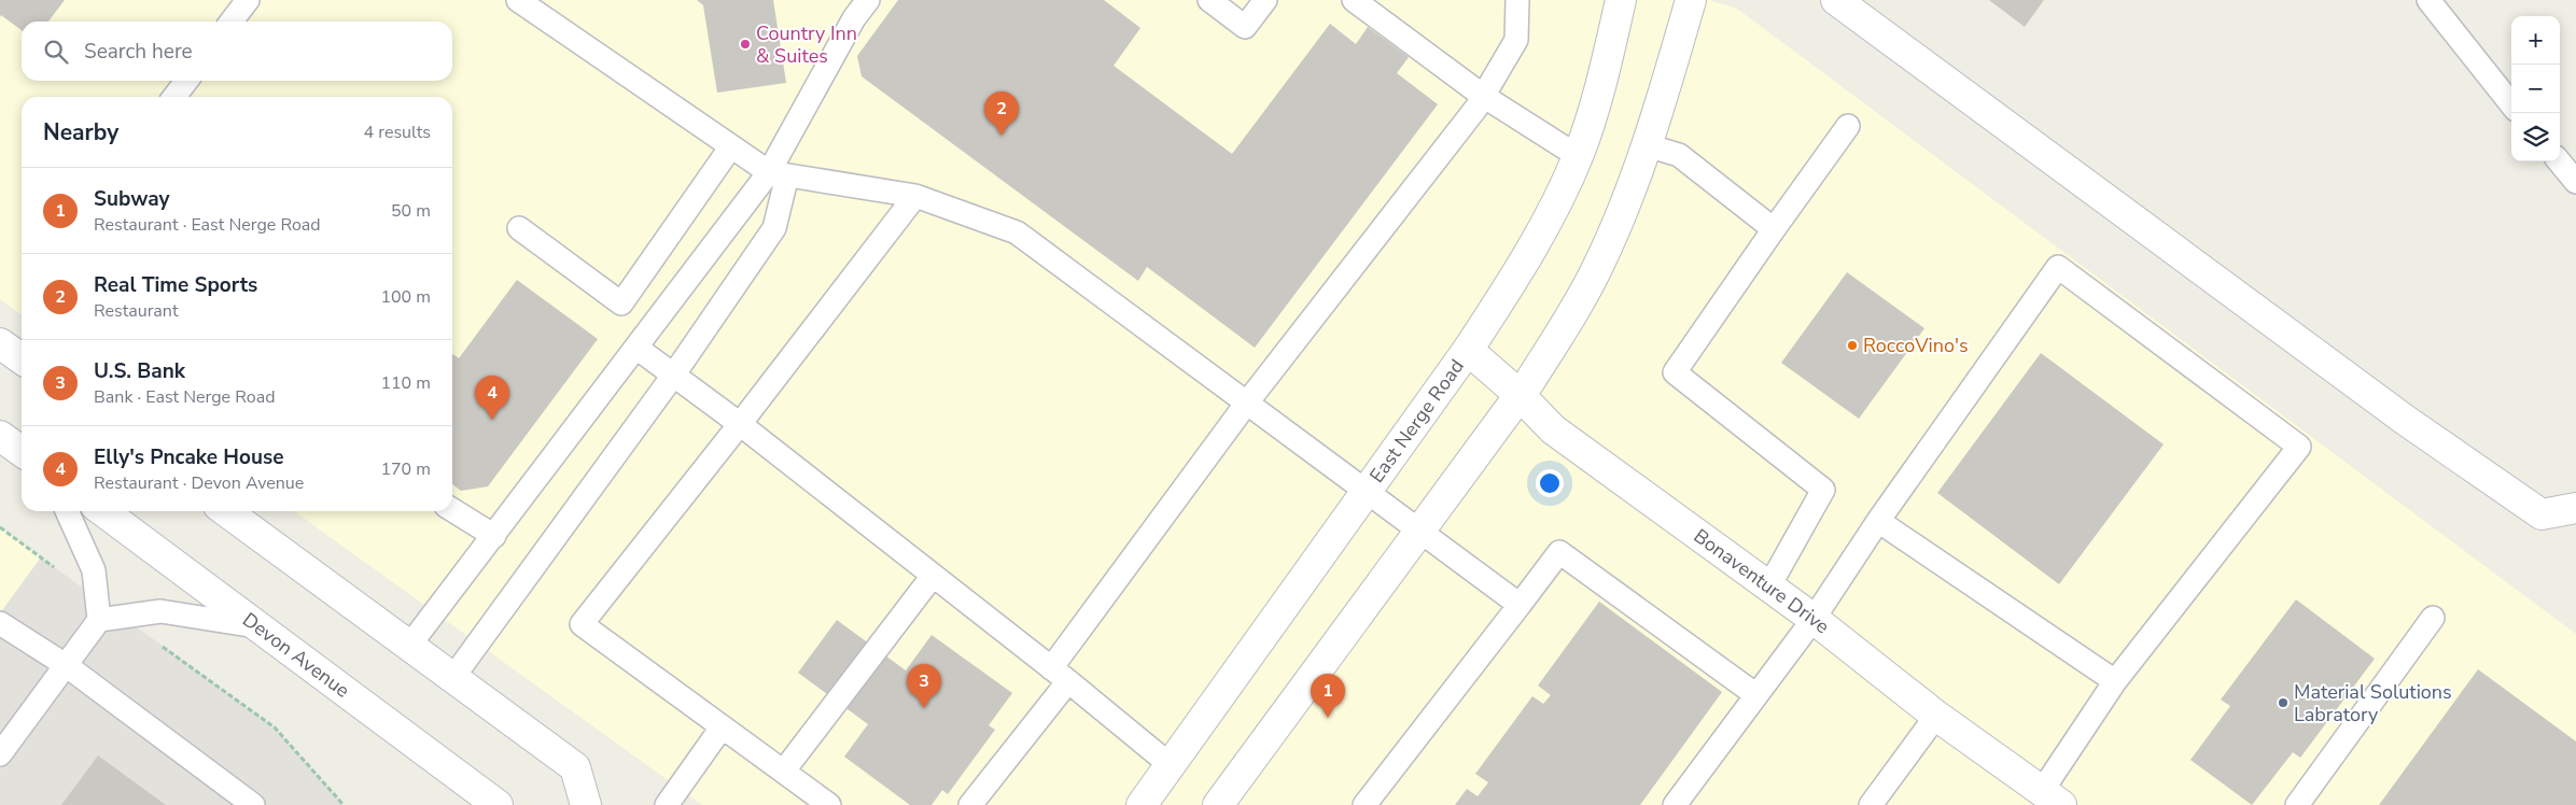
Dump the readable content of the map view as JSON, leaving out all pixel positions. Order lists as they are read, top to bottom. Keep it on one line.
{"streets":{"main road":["East Nerge Road","Bonaventure Drive","Devon Avenue"]},"crossings":[["East Nerge Road","Bonaventure Drive"]],"places":["Country Inn & Suites","RoccoVino's","Material Solutions Labratory"],"page":{"map_buttons":["+","−"],"search":"Search here","pins":["2","4","3","1"],"heading":["Nearby","4 results"],"list":[{"mark":"1","name":"Subway","note":"Restaurant · East Nerge Road","value":"50 m"},{"mark":"2","name":"Real Time Sports","note":"Restaurant","value":"100 m"},{"mark":"3","name":"U.S. Bank","note":"Bank · East Nerge Road","value":"110 m"},{"mark":"4","name":"Elly's Pncake House","note":"Restaurant · Devon Avenue","value":"170 m"}]}}
